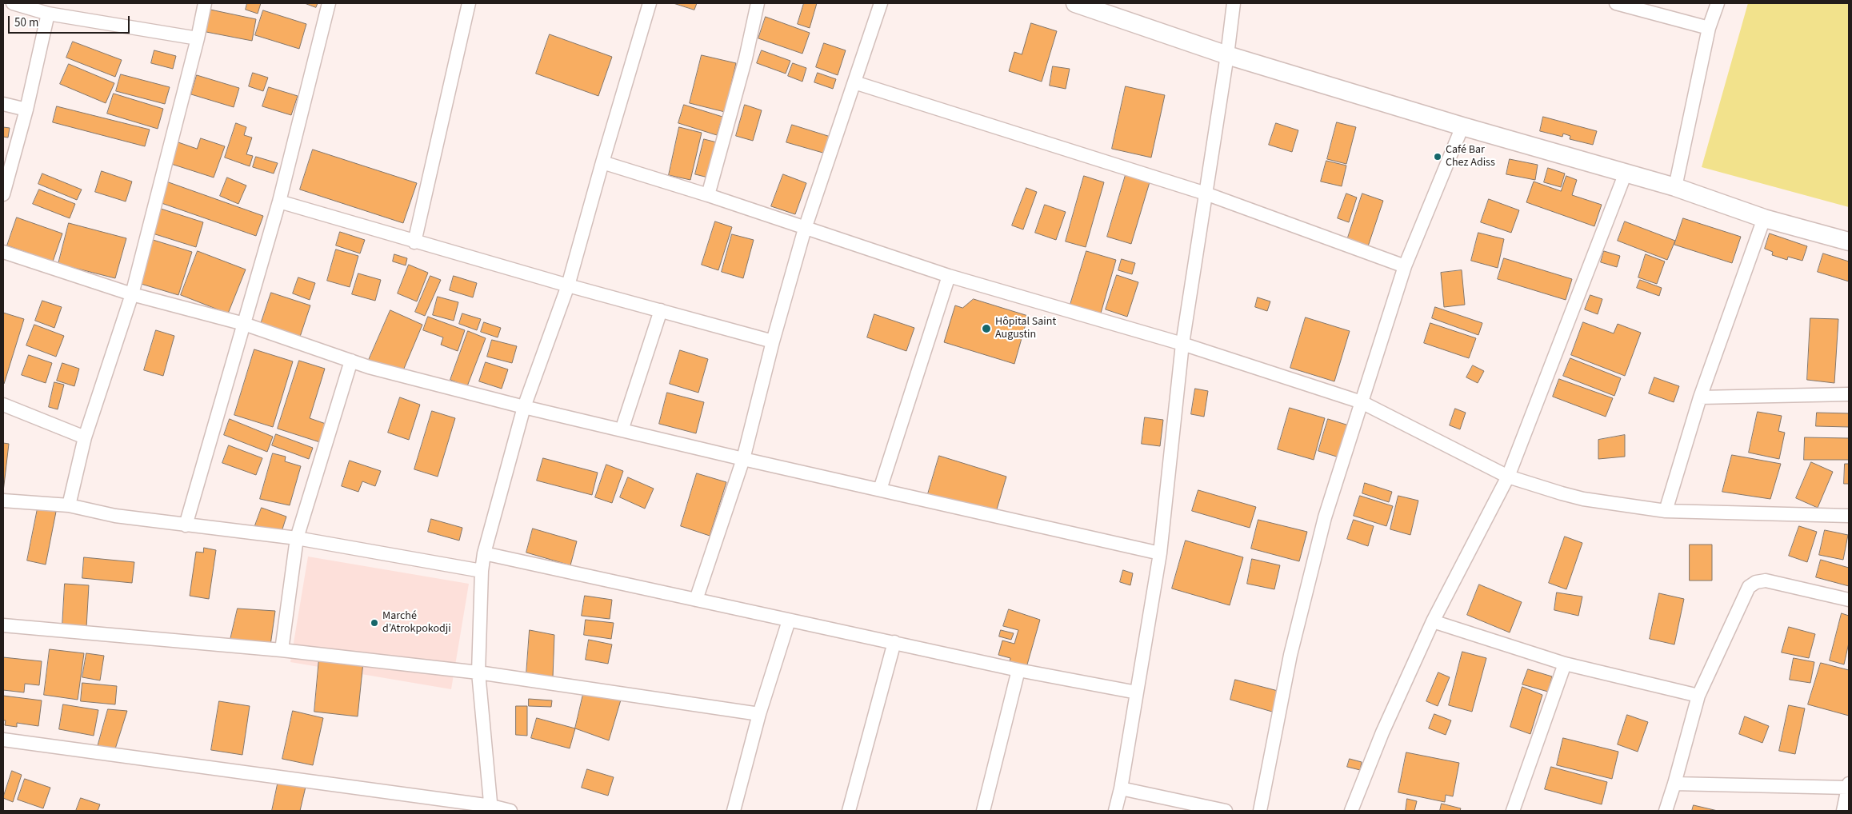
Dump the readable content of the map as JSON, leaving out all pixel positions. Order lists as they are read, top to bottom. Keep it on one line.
{"places":["Café Bar Chez Adiss","Hôpital Saint Augustin","Marché d’Atrokpokodji"],"scale_bar":"50 m"}
